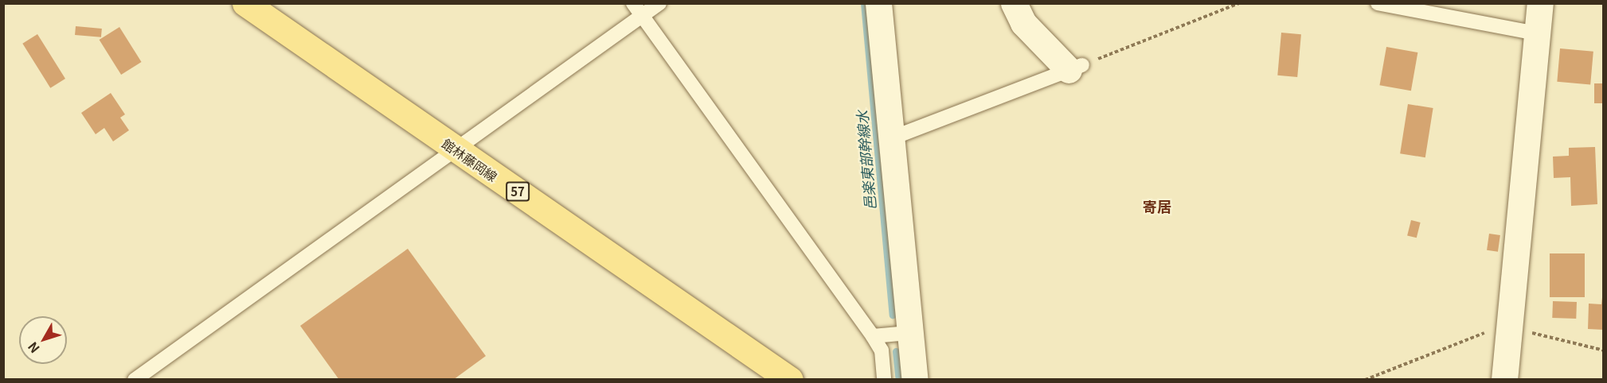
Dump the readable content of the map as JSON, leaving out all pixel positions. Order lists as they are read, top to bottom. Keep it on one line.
{"streets":{"main road":["館林藤岡線","57"]},"districts":["寄居"],"water":["邑楽東部幹線水"],"north":"bottom left"}
